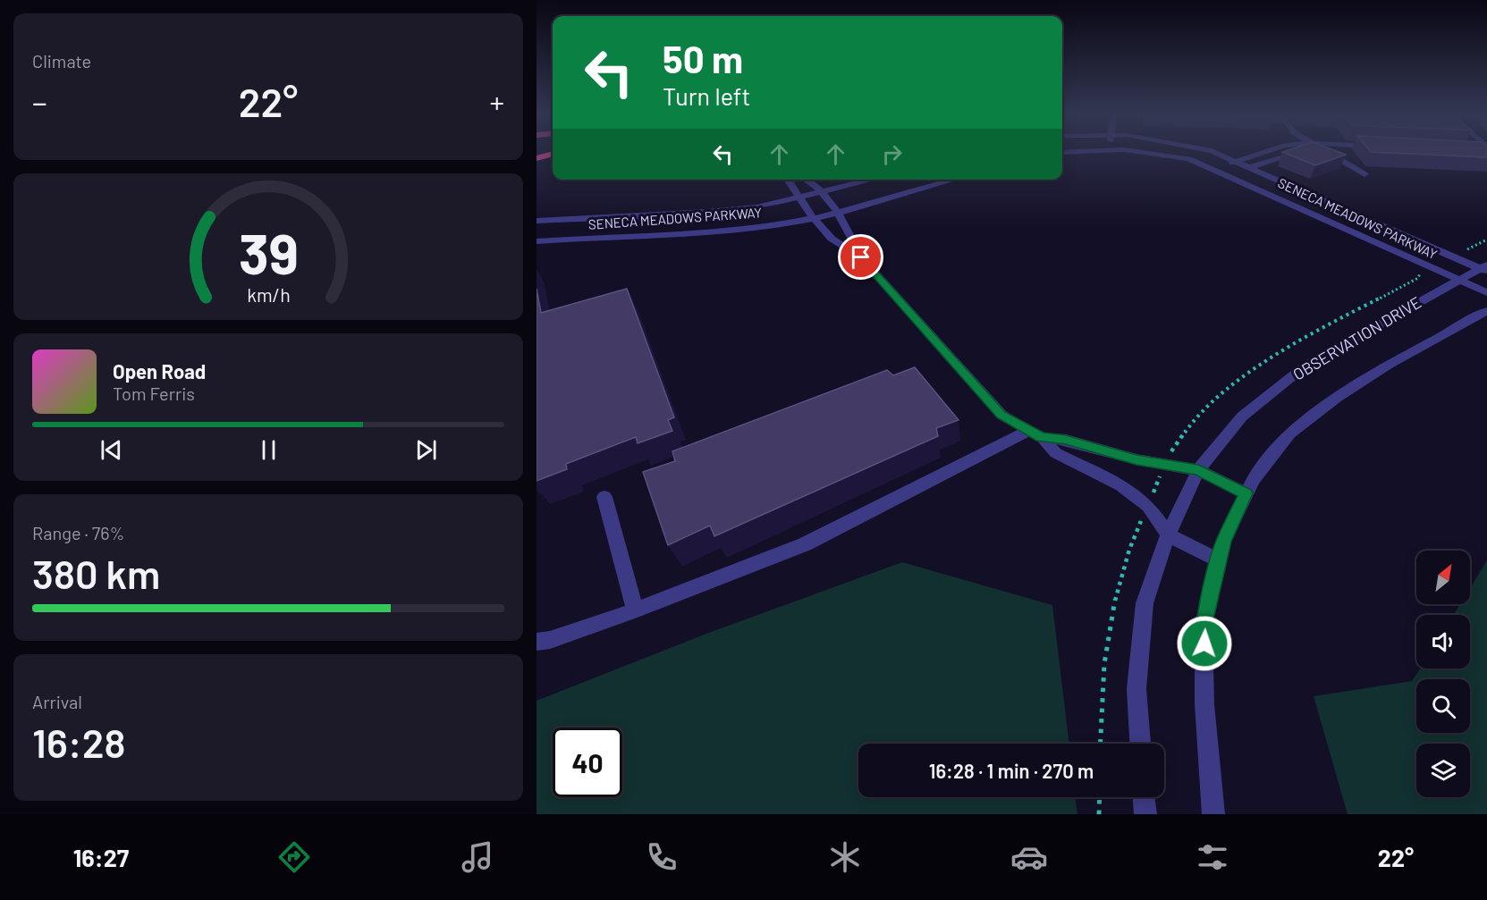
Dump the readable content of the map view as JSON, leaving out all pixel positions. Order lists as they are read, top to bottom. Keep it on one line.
{"streets":{"street":["SENECA MEADOWS PARKWAY","OBSERVATION DRIVE"]},"crossings":[["SENECA MEADOWS PARKWAY","OBSERVATION DRIVE"]],"north":"top right","page":{"tile":["Climate",["Range · 76%","380 km"],["Arrival","16:28"]],"turn":["50 m","Turn left"],"heat":["−","22°","+"],"song":["Open Road","Tom Ferris"],"limit":"40","trip":"16:28 · 1 min · 270 m","tabs":["16:27","22°"],"gauge":["39","km/h"]}}
